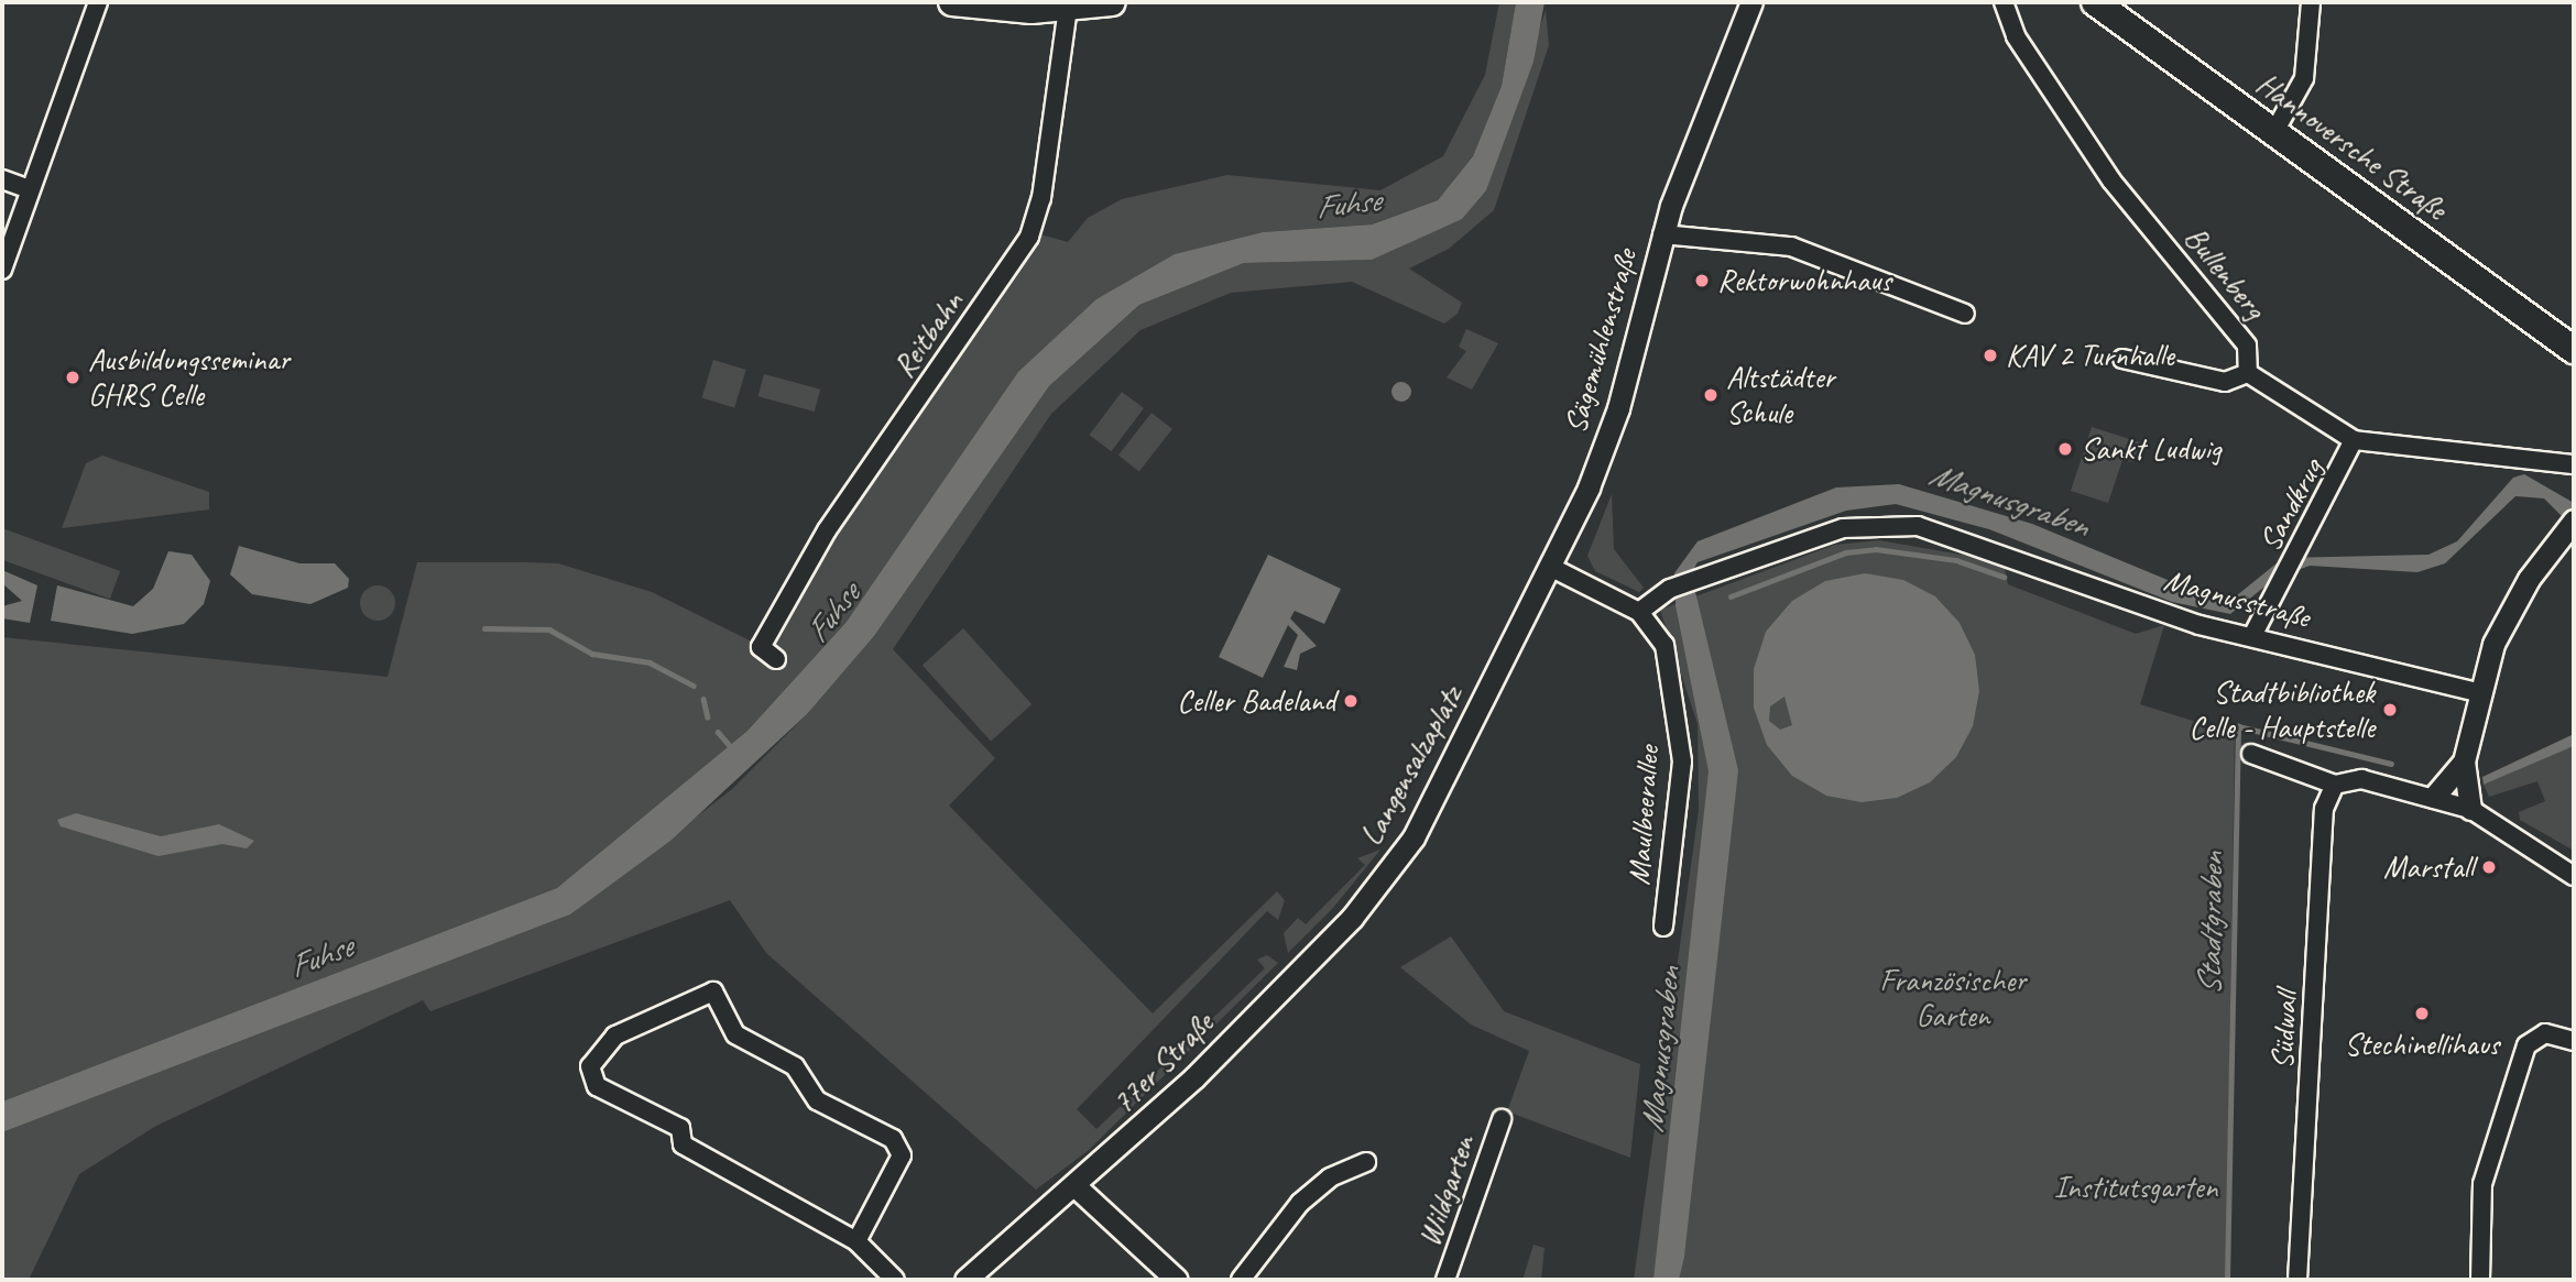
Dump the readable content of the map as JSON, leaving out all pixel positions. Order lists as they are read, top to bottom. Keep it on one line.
{"streets":{"main road":["Hannoversche Straße"],"street":["Bullenberg","Reitbahn","Sägemühlenstraße","Sandkrug","Magnusstraße","Langensalzaplatz","Maulbeerallee","Südwall","77er Straße","Wildgarten"]},"crossings":[["Sägemühlenstraße","Langensalzaplatz"],["Sandkrug","Magnusstraße"],["Magnusstraße","Maulbeerallee"],["Langensalzaplatz","77er Straße"]],"water":["Fuhse","Magnusgraben","Stadtgraben"],"parks":["Französischer Garten","Institutsgarten"],"places":["Rektorwohnhaus","KAV 2 Turnhalle","Ausbildungsseminar GHRS Celle","Altstädter Schule","Sankt Ludwig","Celler Badeland","Stadtbibliothek Celle - Hauptstelle","Marstall","Stechinellihaus"]}
